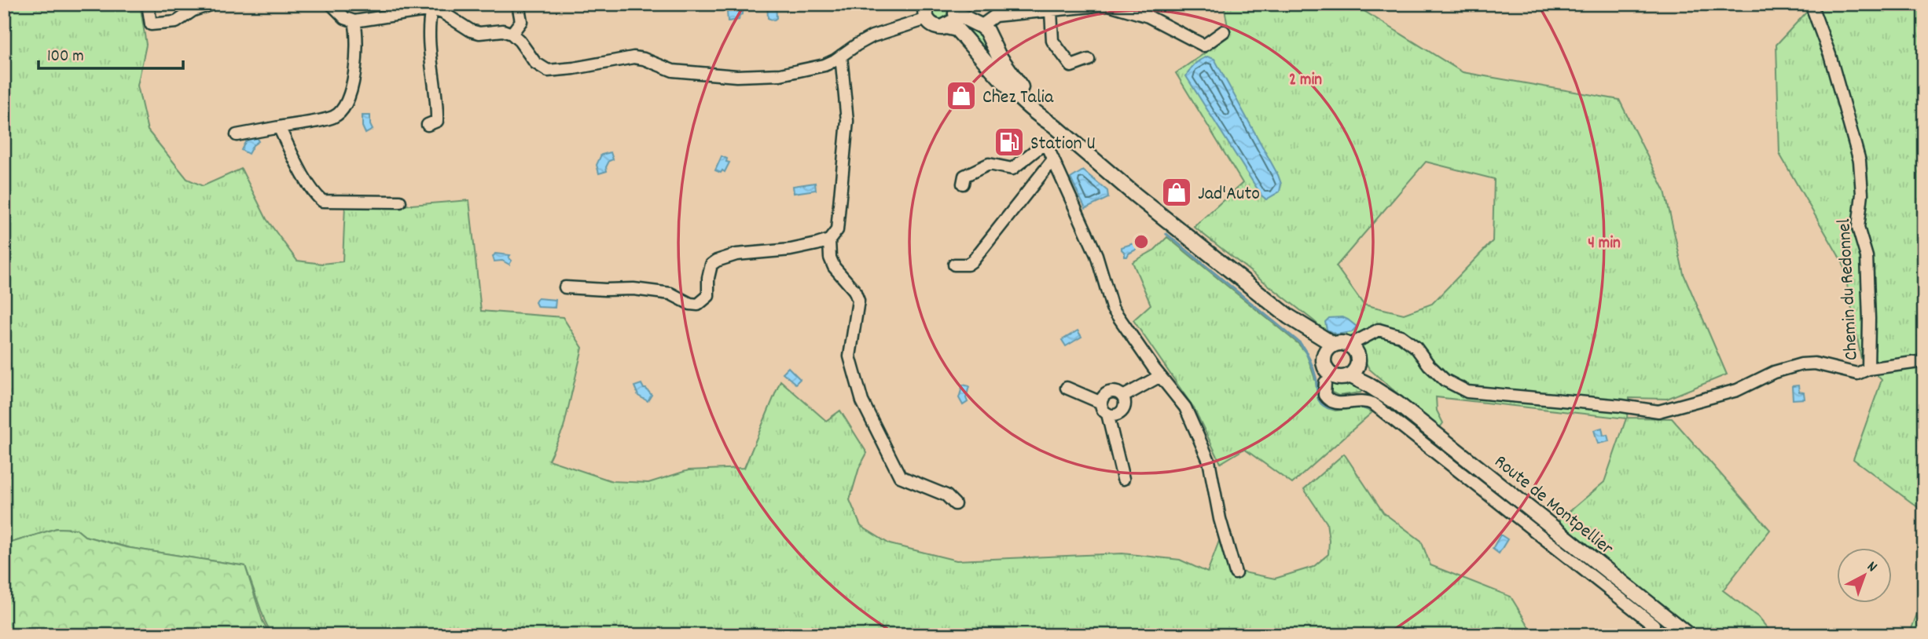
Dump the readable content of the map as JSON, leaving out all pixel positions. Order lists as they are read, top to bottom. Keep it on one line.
{"streets":{"street":["Chemin du Redonnel","Route de Montpellier"]},"crossings":[["Chemin du Redonnel","Route de Montpellier"]],"places":{"shop":["Chez Talia","Jad'Auto"],"fuel station":["Station U"]},"scale_bar":"100 m","north":"top right","rings":["2 min","4 min"]}
